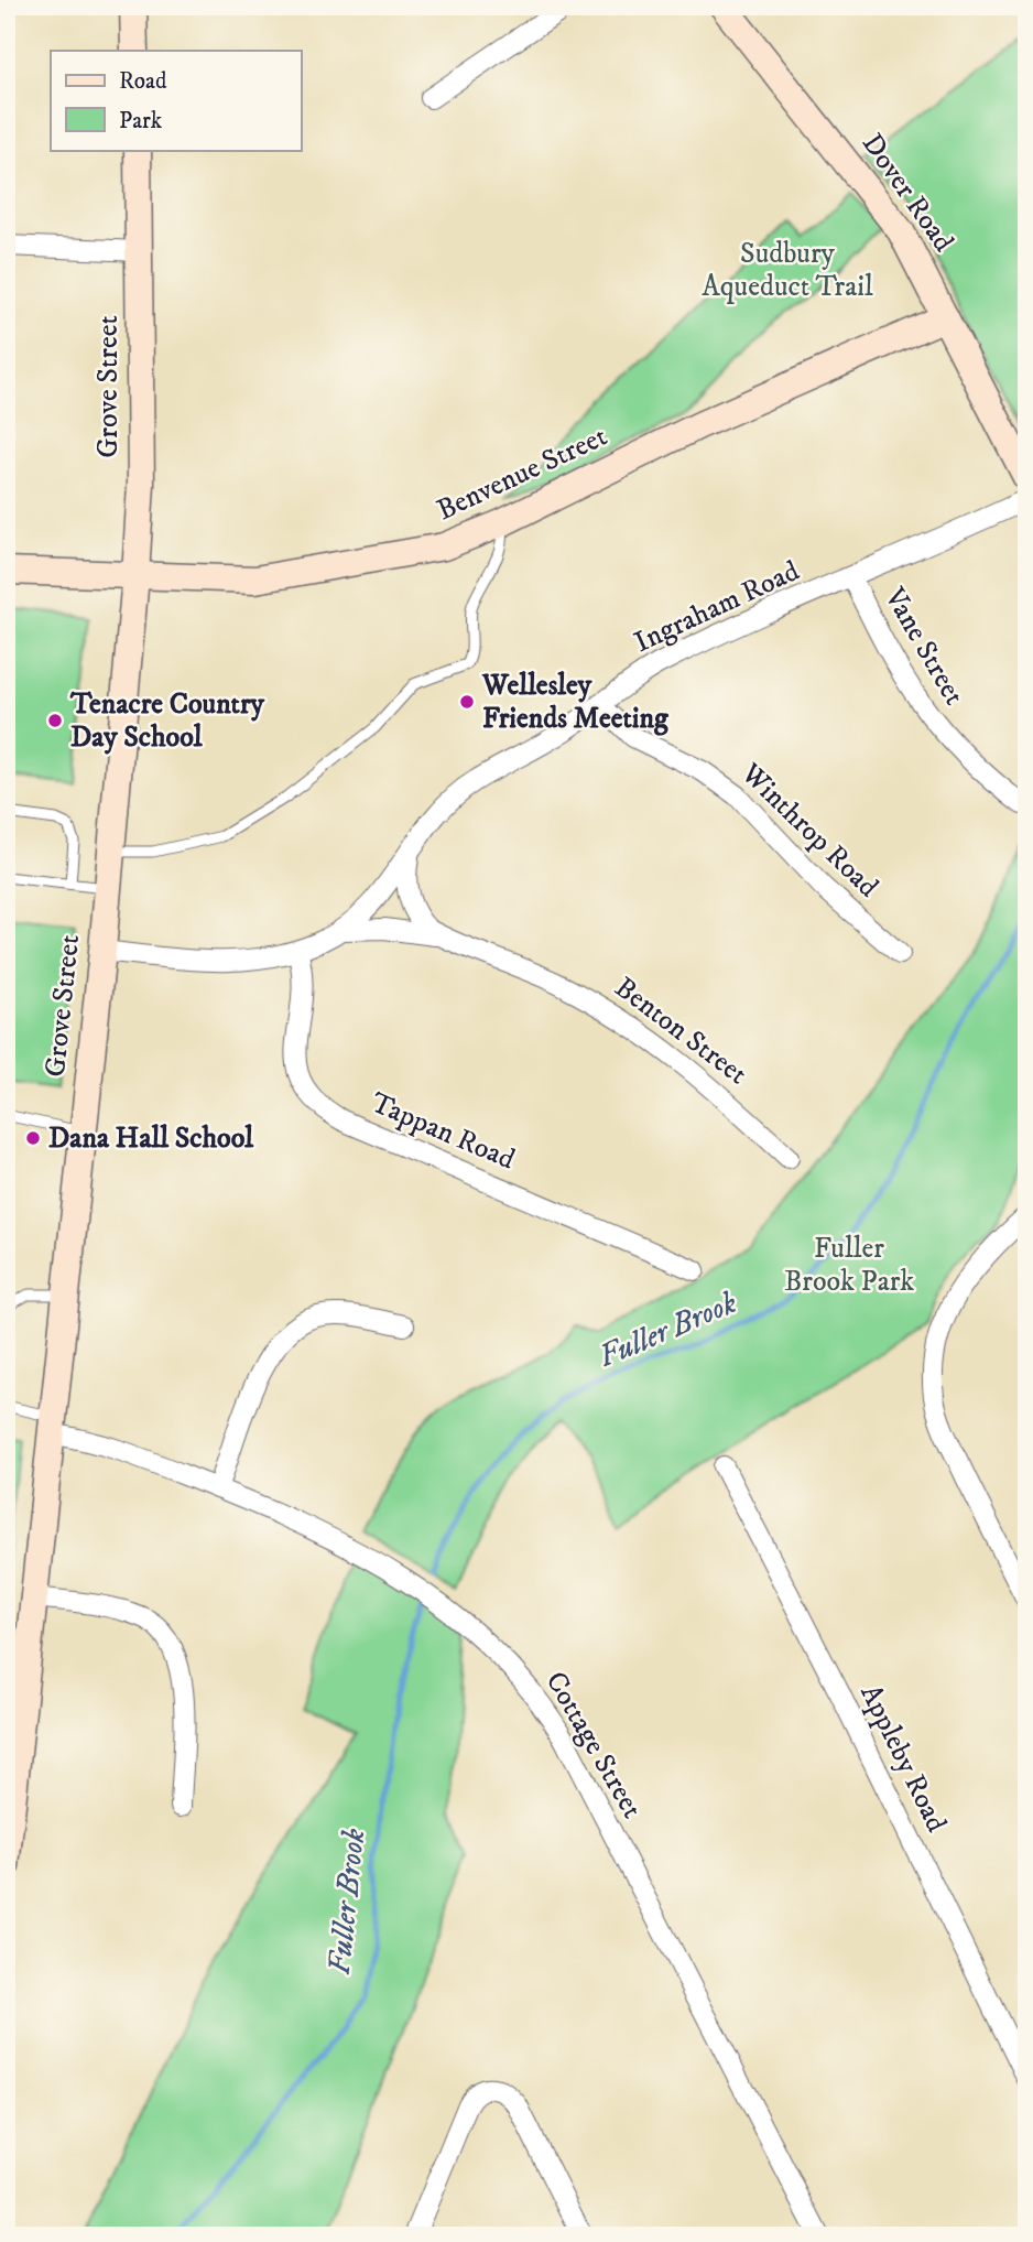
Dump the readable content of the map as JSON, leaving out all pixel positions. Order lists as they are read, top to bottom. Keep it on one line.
{"streets":{"street":["Dover Road","Grove Street","Benvenue Street","Ingraham Road","Vane Street","Winthrop Road","Benton Street","Tappan Road","Cottage Street","Appleby Road"]},"crossings":[["Dover Road","Benvenue Street"],["Grove Street","Benvenue Street"],["Grove Street","Ingraham Road"],["Grove Street","Cottage Street"],["Ingraham Road","Vane Street"],["Ingraham Road","Winthrop Road"],["Ingraham Road","Benton Street"],["Ingraham Road","Tappan Road"]],"water":["Fuller Brook"],"parks":["Sudbury Aqueduct Trail","Fuller Brook Park"],"places":["Wellesley Friends Meeting","Tenacre Country Day School","Dana Hall School"],"legend":["Road","Park"]}
